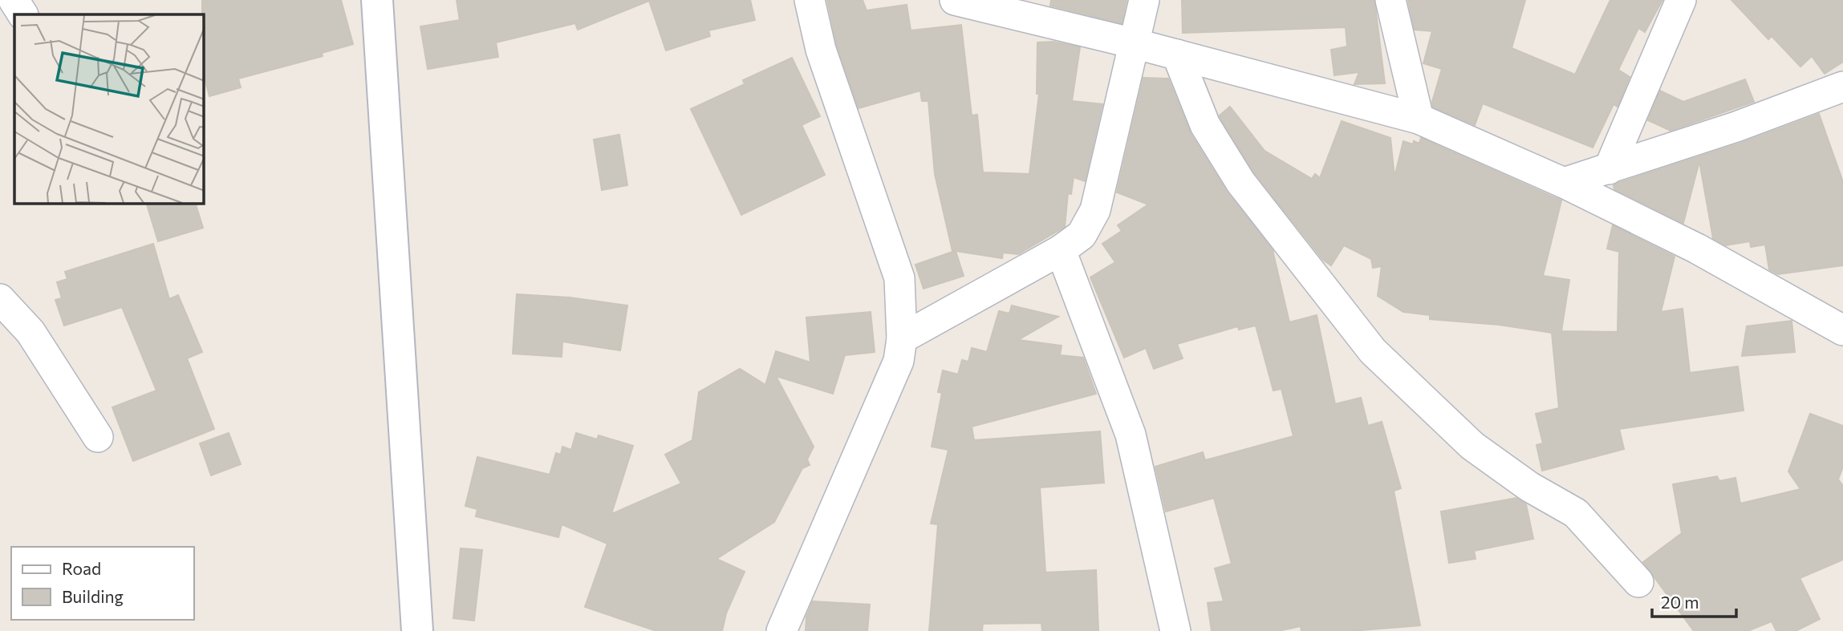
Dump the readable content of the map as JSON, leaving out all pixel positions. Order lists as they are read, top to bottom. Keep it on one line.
{"legend":["Road","Building"],"scale_bar":"20 m"}
